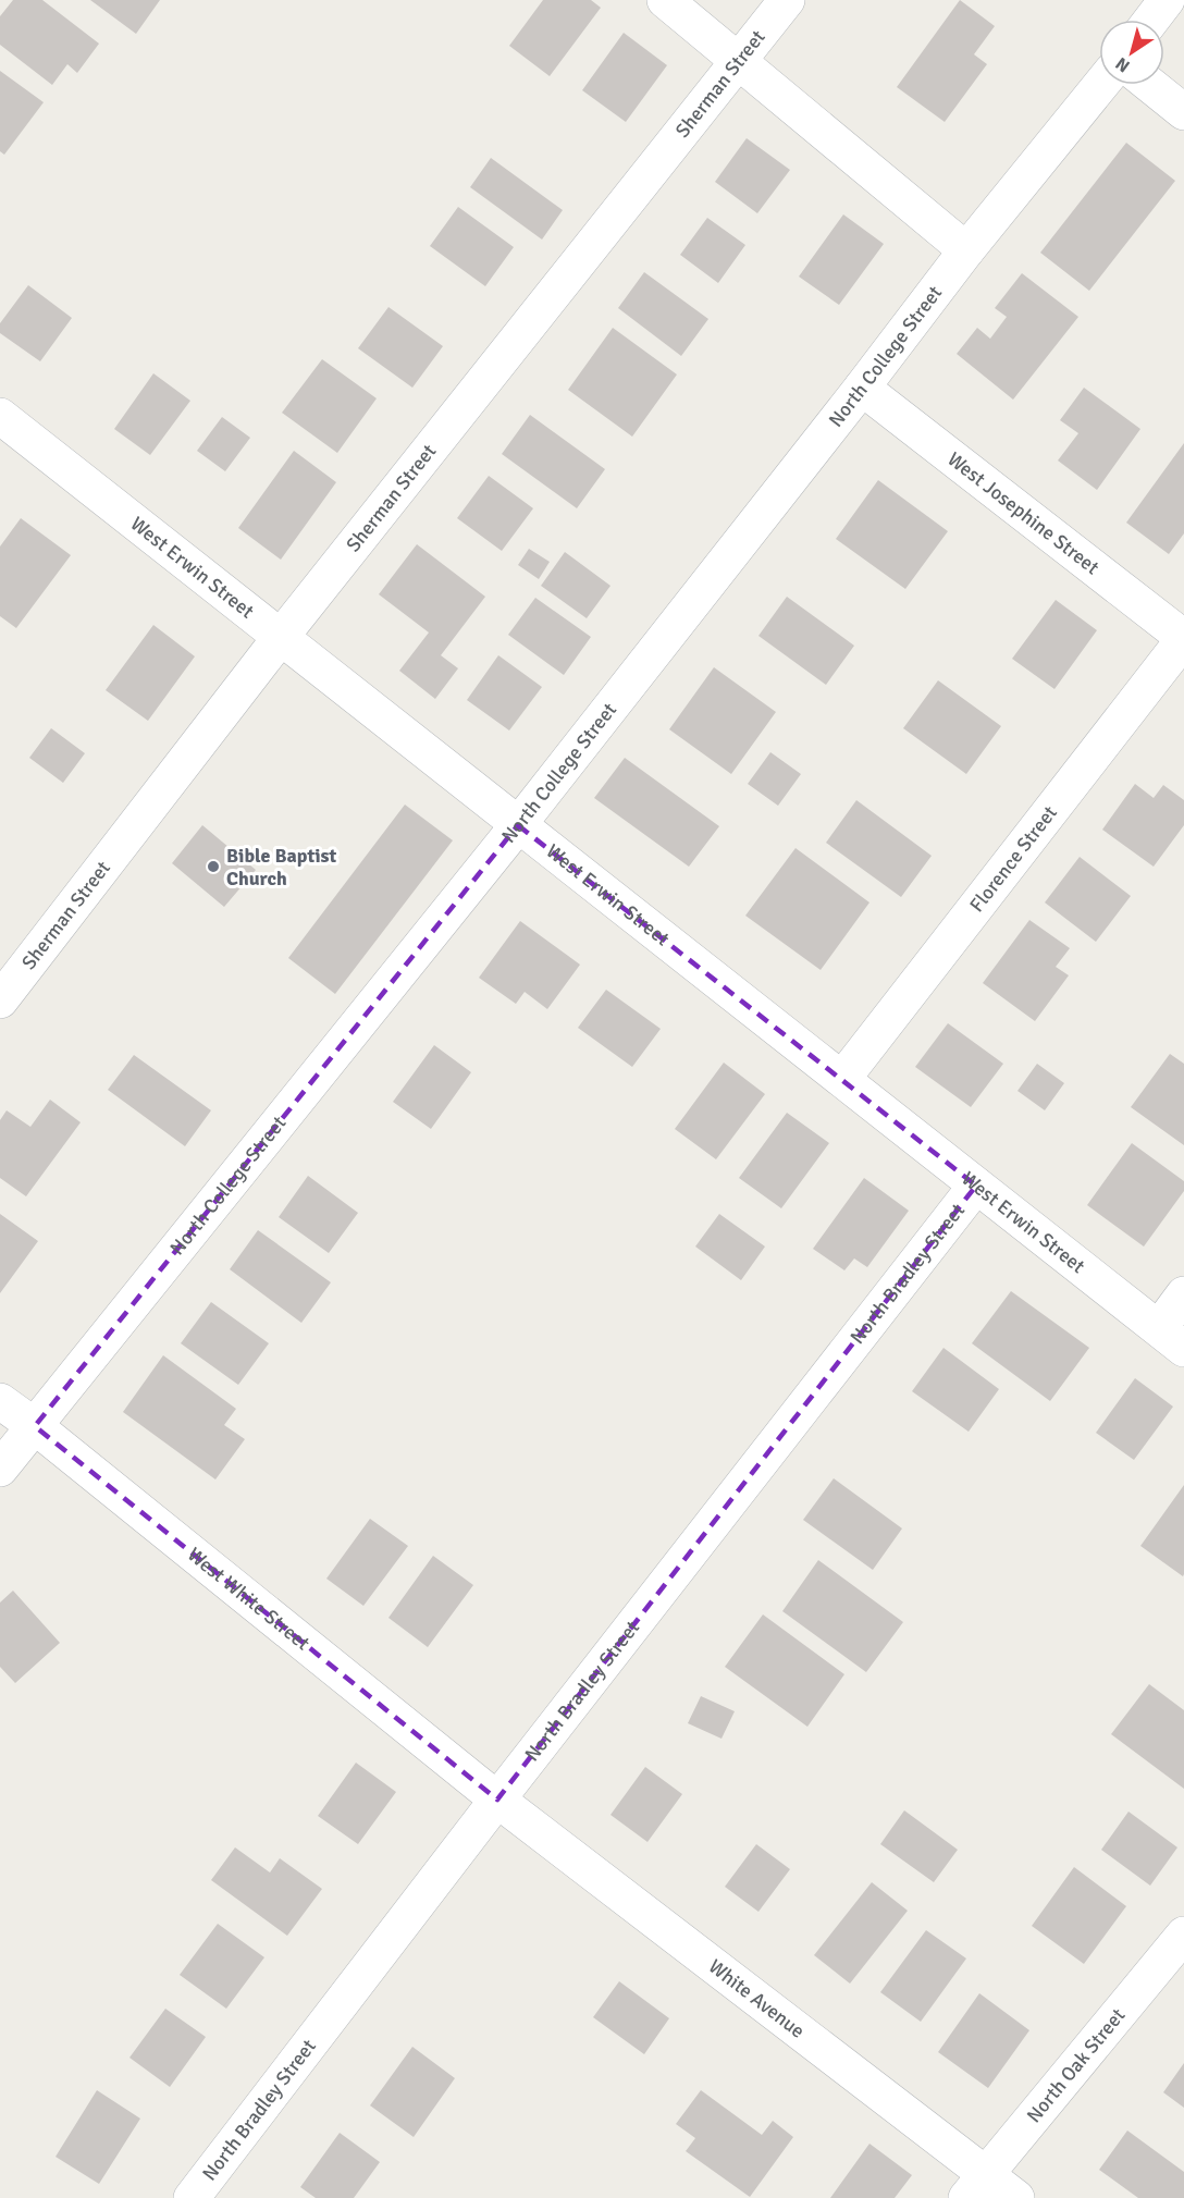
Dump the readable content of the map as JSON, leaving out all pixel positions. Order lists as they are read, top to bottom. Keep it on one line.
{"streets":{"street":["Sherman Street","North College Street","West Josephine Street","West Erwin Street","Florence Street","North Bradley Street","West White Street","White Avenue","North Oak Street"]},"crossings":[["Sherman Street","West Erwin Street"],["North College Street","West Josephine Street"],["North College Street","West Erwin Street"],["North College Street","West White Street"],["West Josephine Street","Florence Street"],["West Erwin Street","Florence Street"],["West Erwin Street","North Bradley Street"],["North Bradley Street","West White Street"],["North Bradley Street","White Avenue"],["West White Street","White Avenue"],["White Avenue","North Oak Street"]],"places":["Bible Baptist Church"],"north":"bottom left"}
